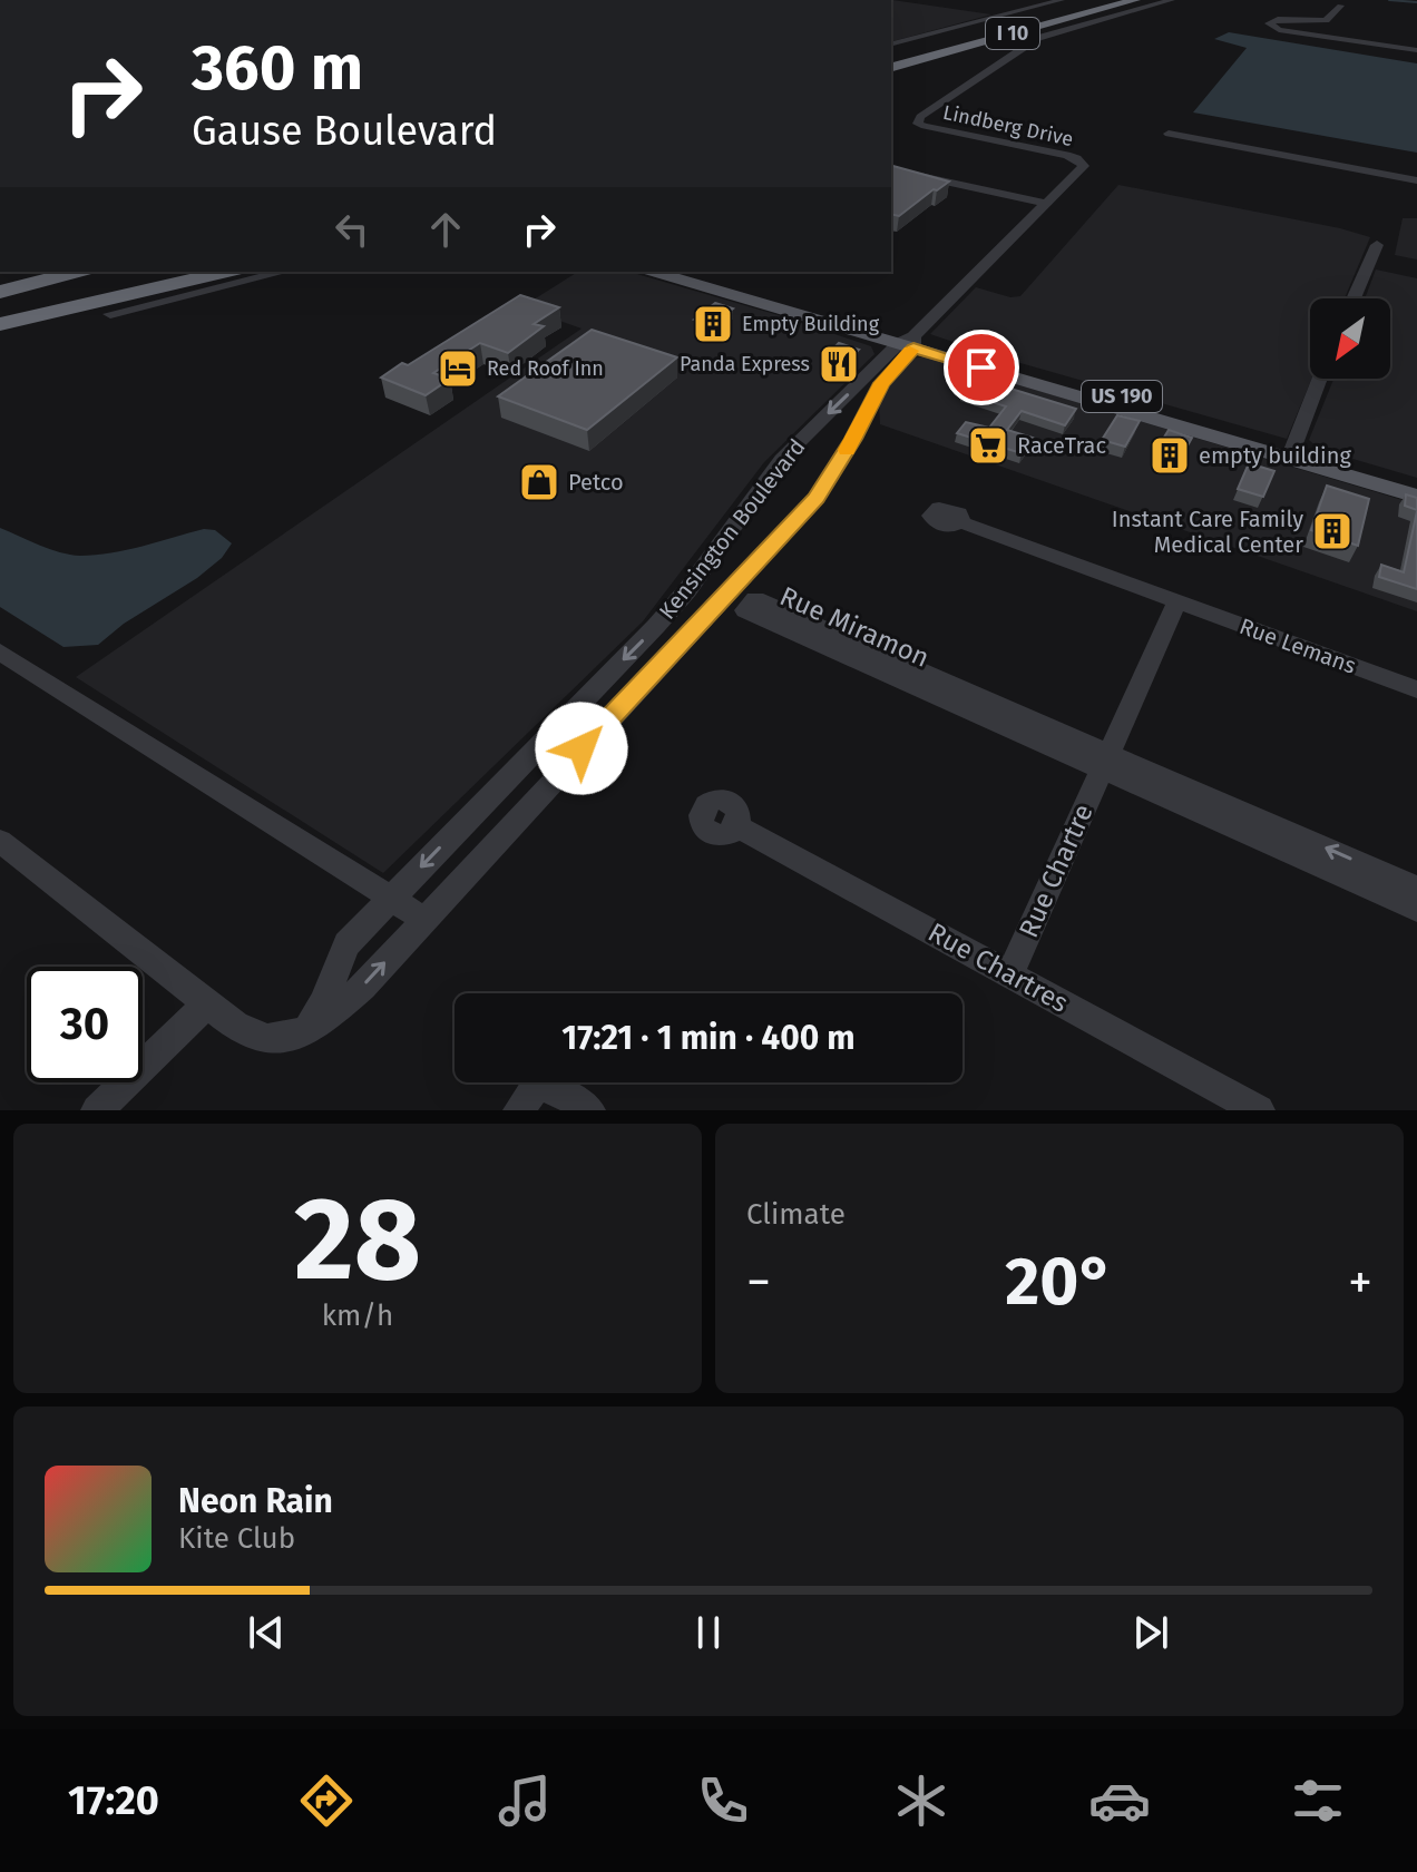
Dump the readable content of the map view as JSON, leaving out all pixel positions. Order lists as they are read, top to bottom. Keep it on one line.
{"streets":{"highway":["I 10"],"main road":["US 190"],"street":["Lindberg Drive","Kensington Boulevard","Rue Miramon","Rue Lemans","Rue Chartre","Rue Chartres"]},"crossings":[["Lindberg Drive","US 190"],["Lindberg Drive","Kensington Boulevard"],["US 190","Kensington Boulevard"],["Rue Miramon","Rue Chartre"],["Rue Chartre","Rue Chartres"]],"places":{"building":["Empty Building","empty building","Instant Care Family Medical Center"],"restaurant":["Panda Express"],"hotel":["Red Roof Inn"],"supermarket":["RaceTrac"],"shop":["Petco"]},"north":"bottom left","page":{"turn":["360 m","Gause Boulevard"],"limit":"30","trip":"17:21 · 1 min · 400 m","tile":[["28","km/h"],"Climate"],"heat":["−","20°","+"],"song":["Neon Rain","Kite Club"],"tabs":"17:20"}}
